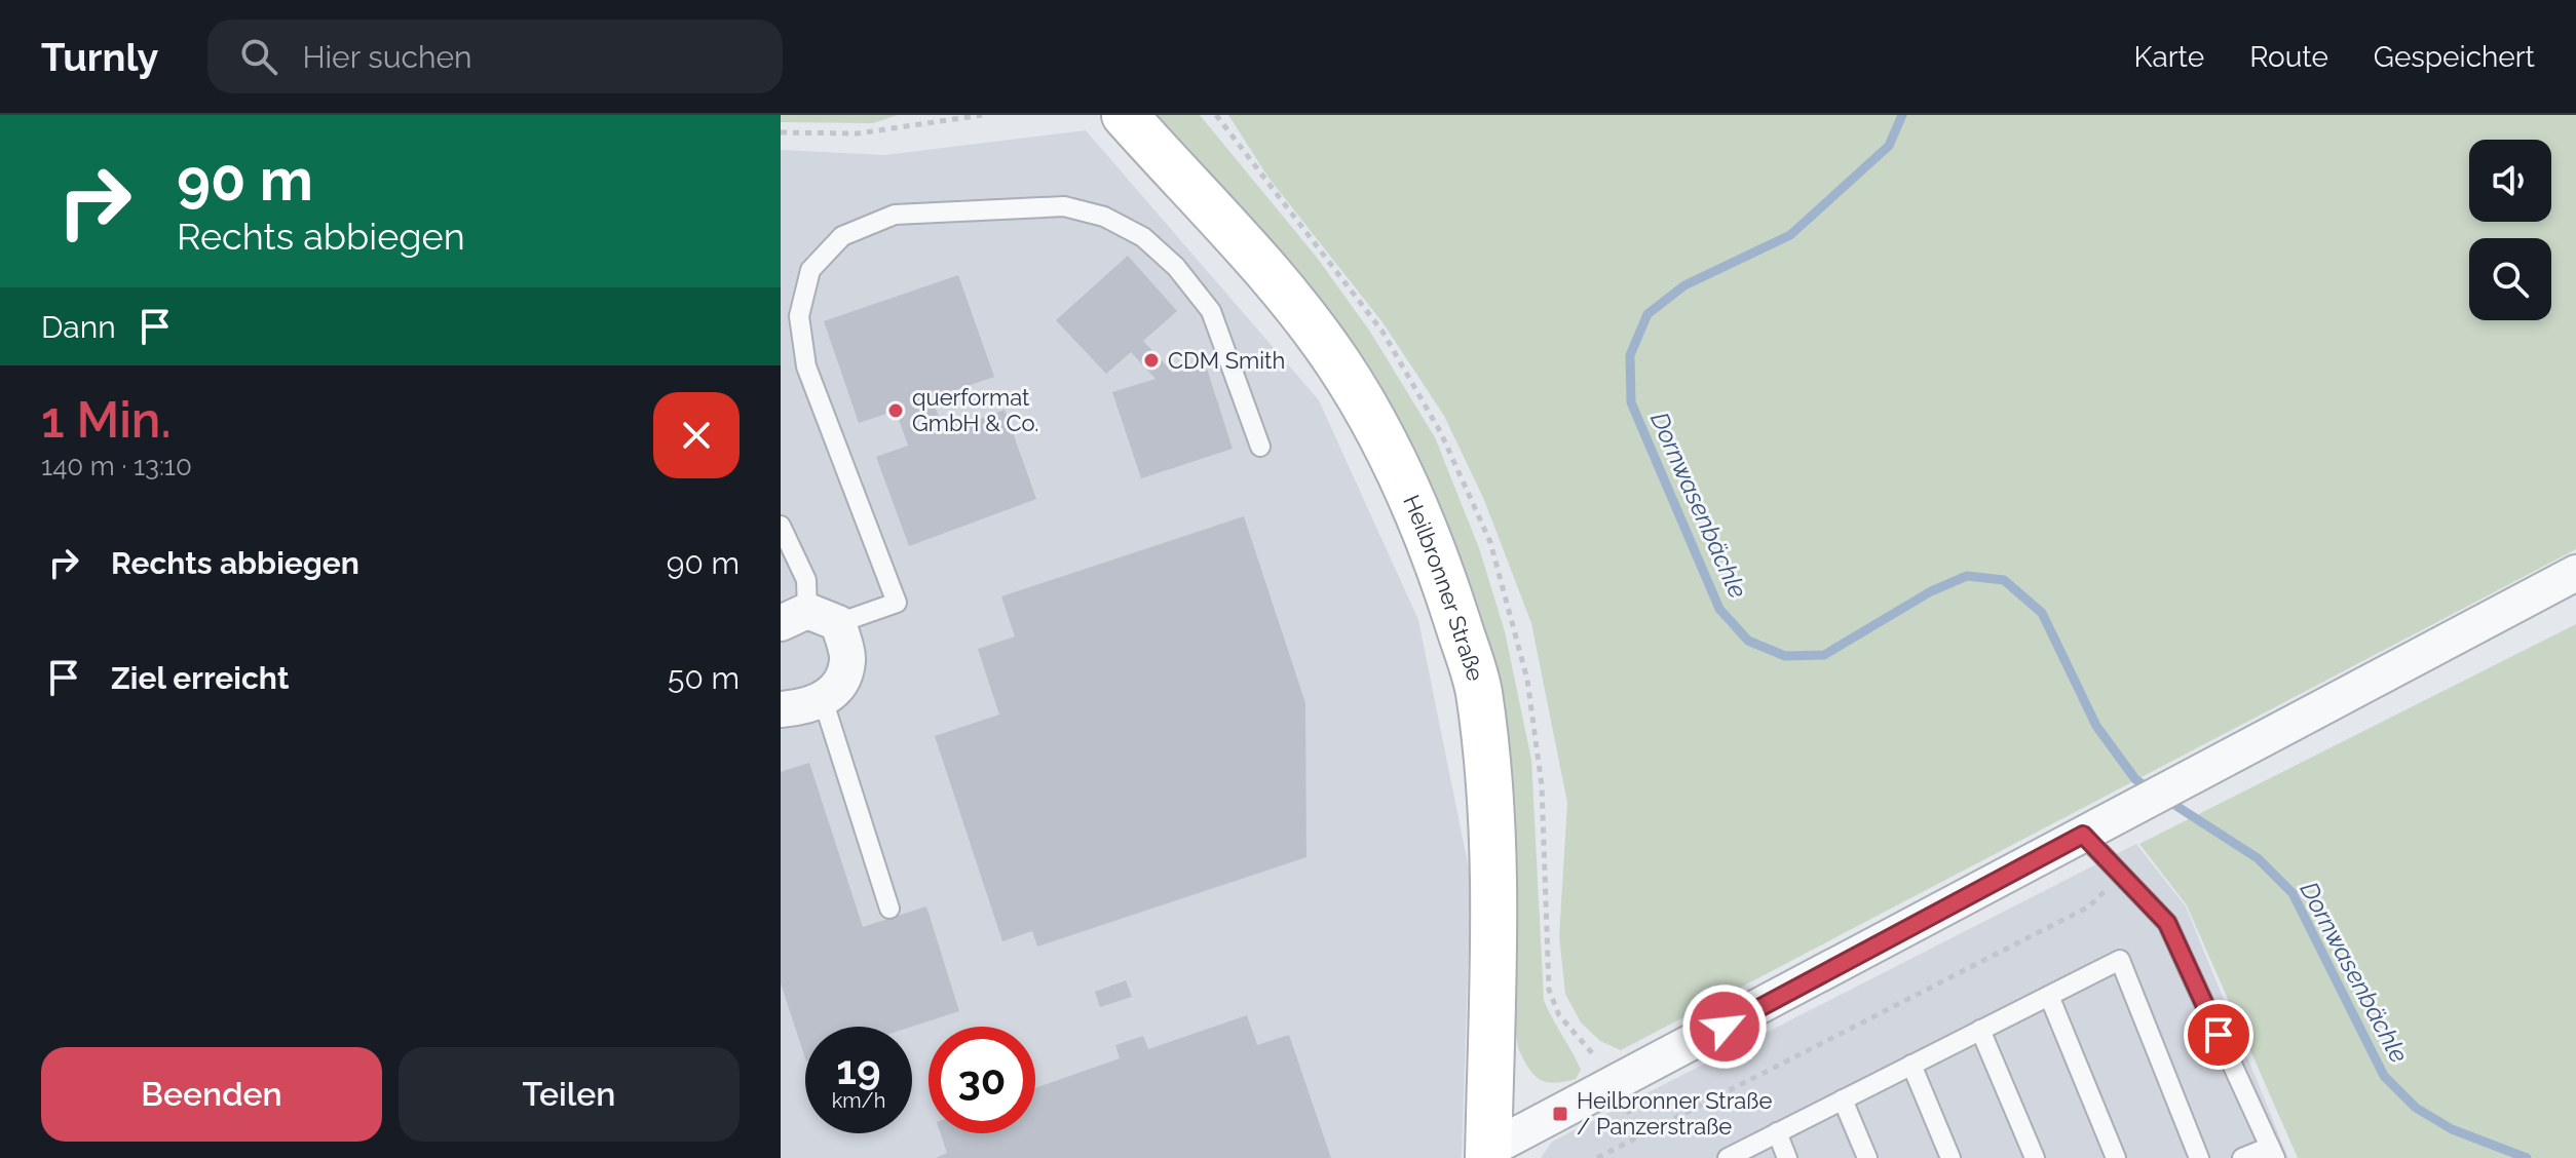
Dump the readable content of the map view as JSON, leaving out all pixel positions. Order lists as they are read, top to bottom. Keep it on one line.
{"streets":{"main road":["Heilbronner Straße"]},"water":["Dornwasenbächle"],"places":{"other":["CDM Smith","querformat GmbH & Co."],"transit":["Heilbronner Straße / Panzerstraße"]},"page":{"header":"Turnly","search":"Hier suchen","nav":["Karte","Route","Gespeichert"],"turn":["90 m","Rechts abbiegen"],"then":"Dann","heading":["1 Min.","140 m · 13:10"],"list":[{"name":"Rechts abbiegen","value":"90 m"},{"name":"Ziel erreicht","value":"50 m"}],"speed":"19 km/h","limit":"30","buttons":["Beenden","Teilen"]}}
